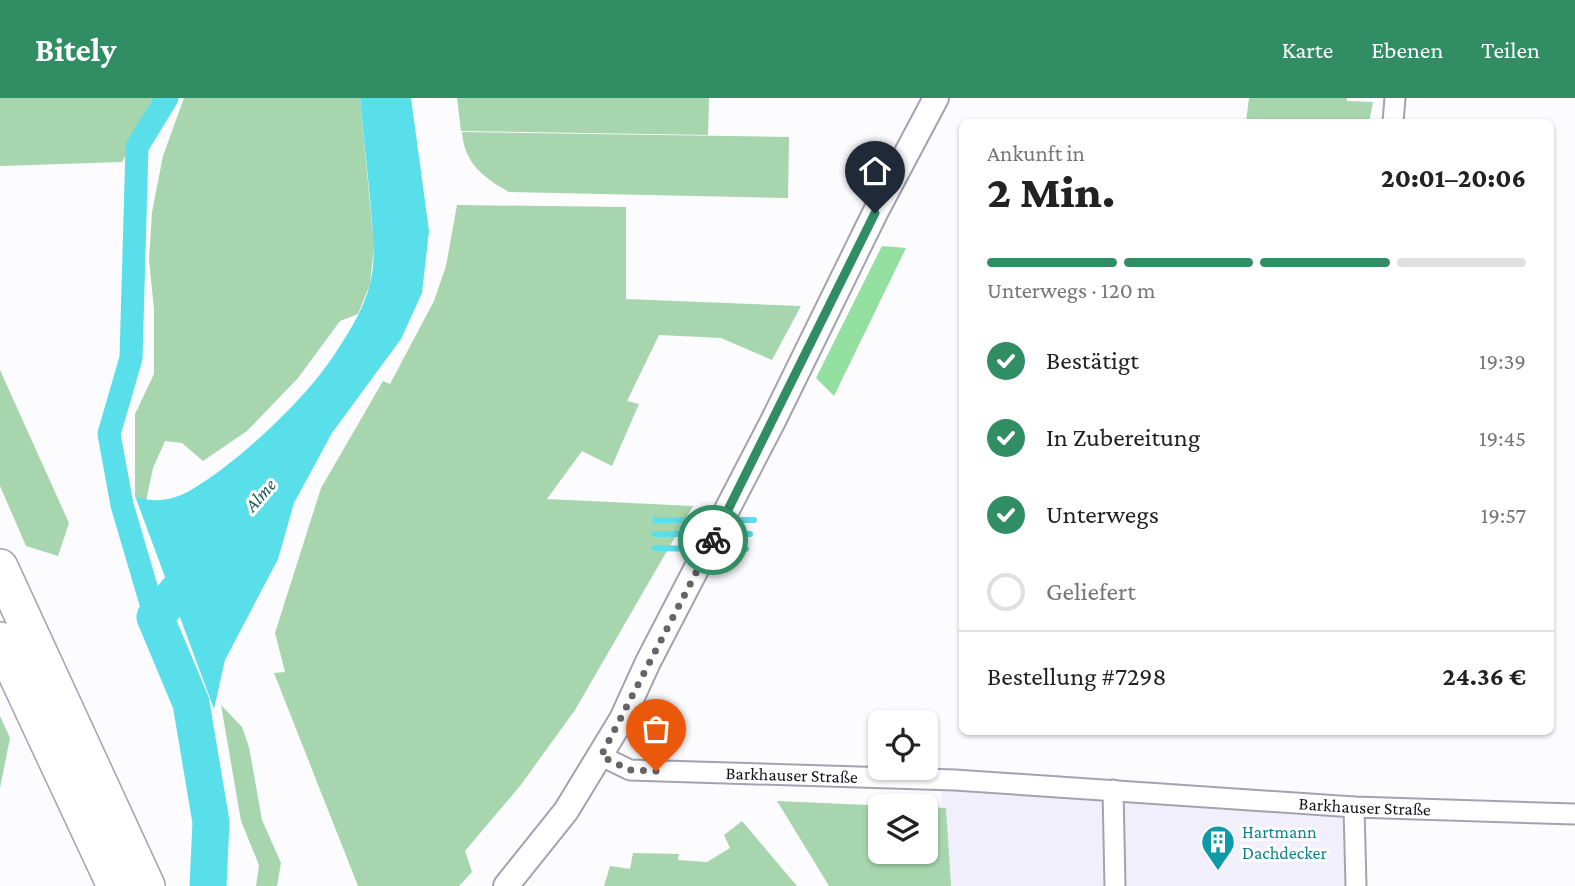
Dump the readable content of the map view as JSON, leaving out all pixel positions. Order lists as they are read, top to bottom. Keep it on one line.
{"streets":{"street":["Barkhauser Straße"]},"water":["Alme"],"places":{"building":["Hartmann Dachdecker"]},"page":{"header":"Bitely","nav":["Karte","Ebenen","Teilen"],"heading":["2 Min.","Ankunft in","20:01–20:06"],"panel":["Bestellung #7298","24.36 €"],"bar":"Unterwegs · 120 m","list":[["Bestätigt","19:39"],["In Zubereitung","19:45"],["Unterwegs","19:57"],"Geliefert"]}}
